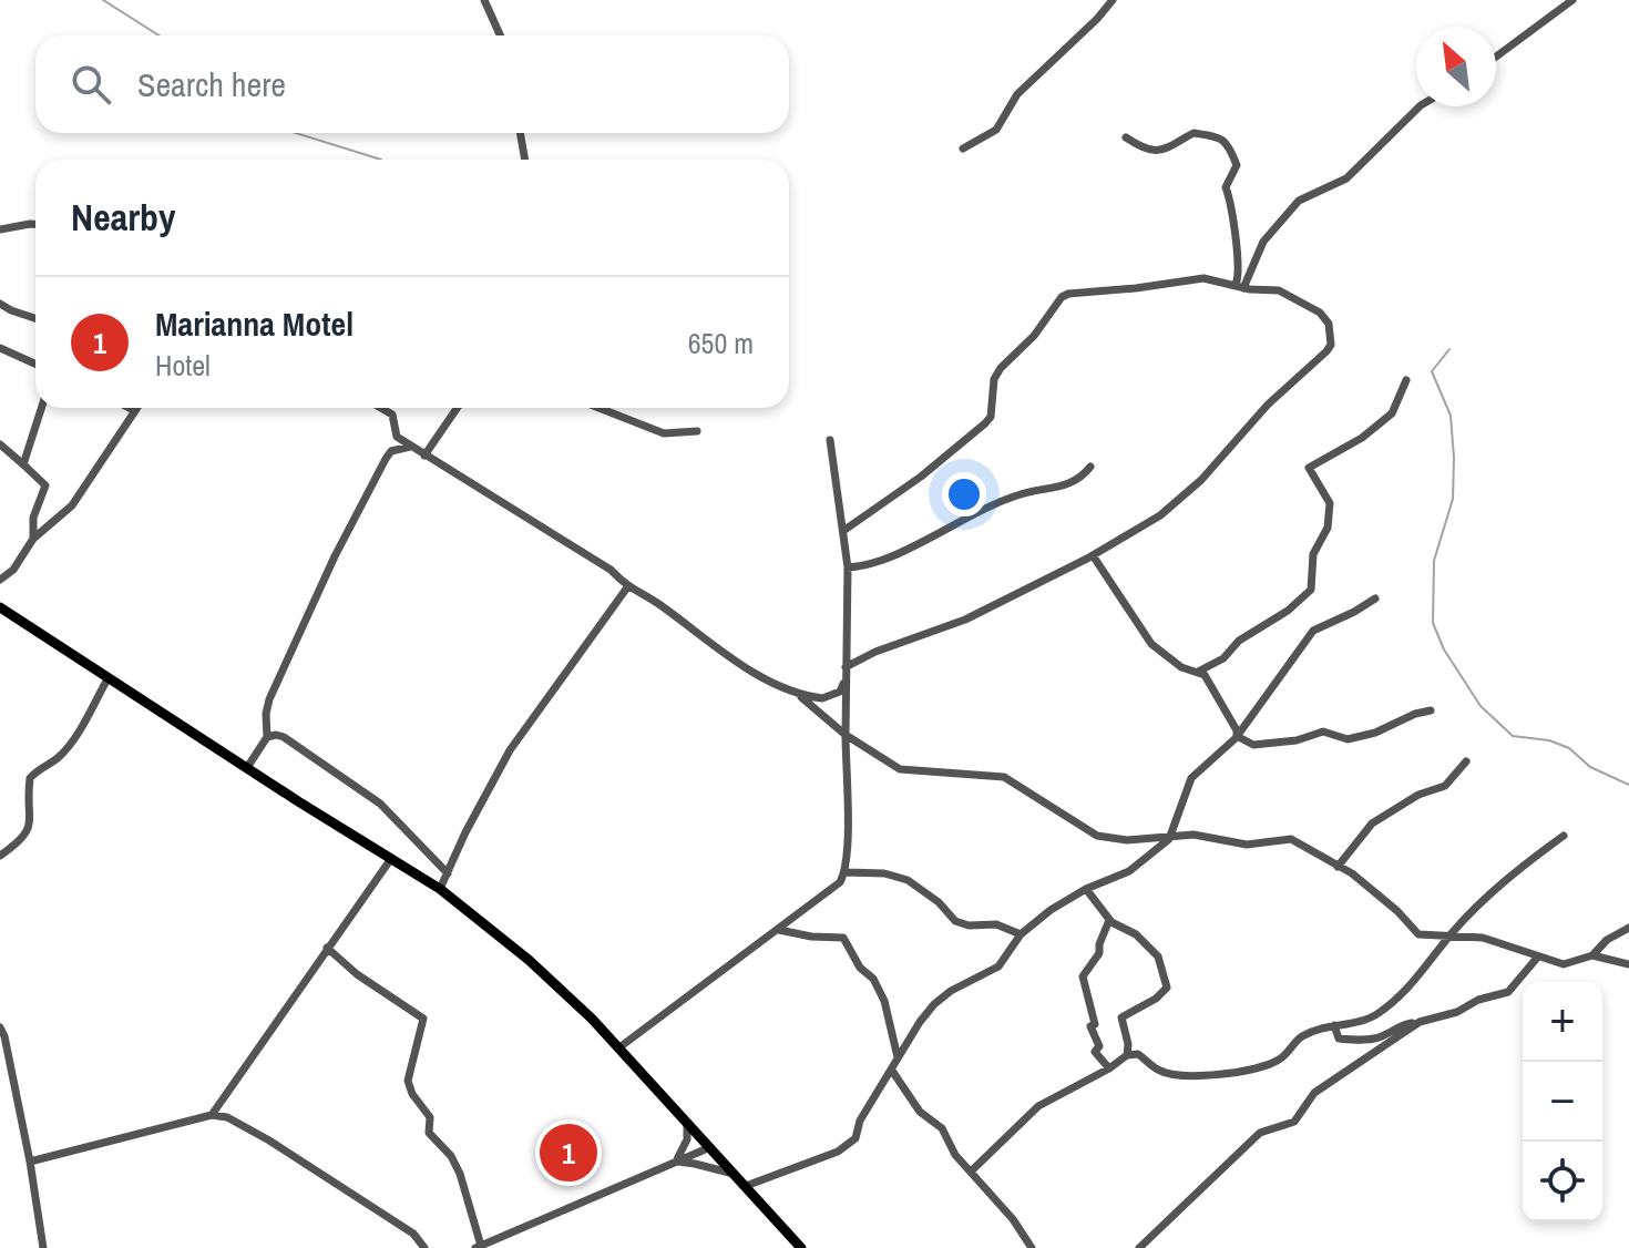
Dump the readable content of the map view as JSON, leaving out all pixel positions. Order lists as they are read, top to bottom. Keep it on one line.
{"north":"top left","page":{"search":"Search here","heading":"Nearby","list":[{"mark":"1","name":"Marianna Motel","note":"Hotel","value":"650 m"}],"map_buttons":["+","−"],"pins":"1"}}
